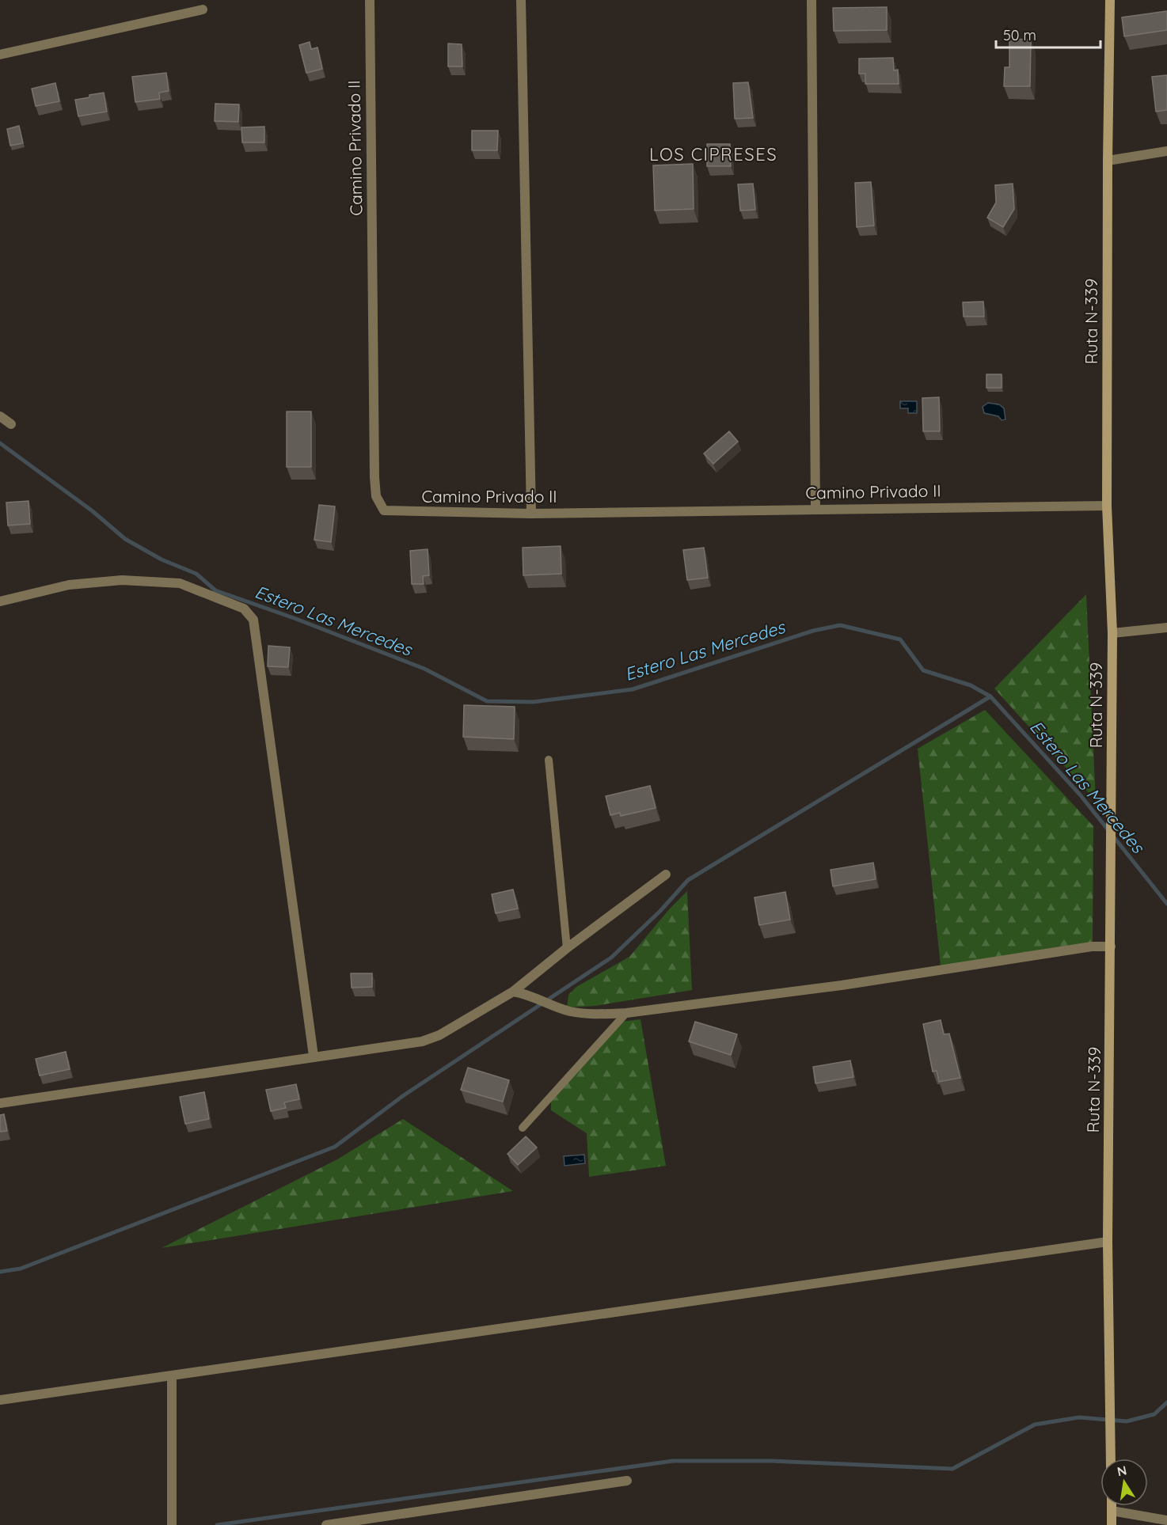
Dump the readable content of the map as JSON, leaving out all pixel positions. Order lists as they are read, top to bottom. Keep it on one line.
{"streets":{"street":["Camino Privado II","Ruta N-339"]},"crossings":[["Camino Privado II","Ruta N-339"]],"districts":["LOS CIPRESES"],"water":["Estero Las Mercedes"],"scale_bar":"50 m","north":"top"}
